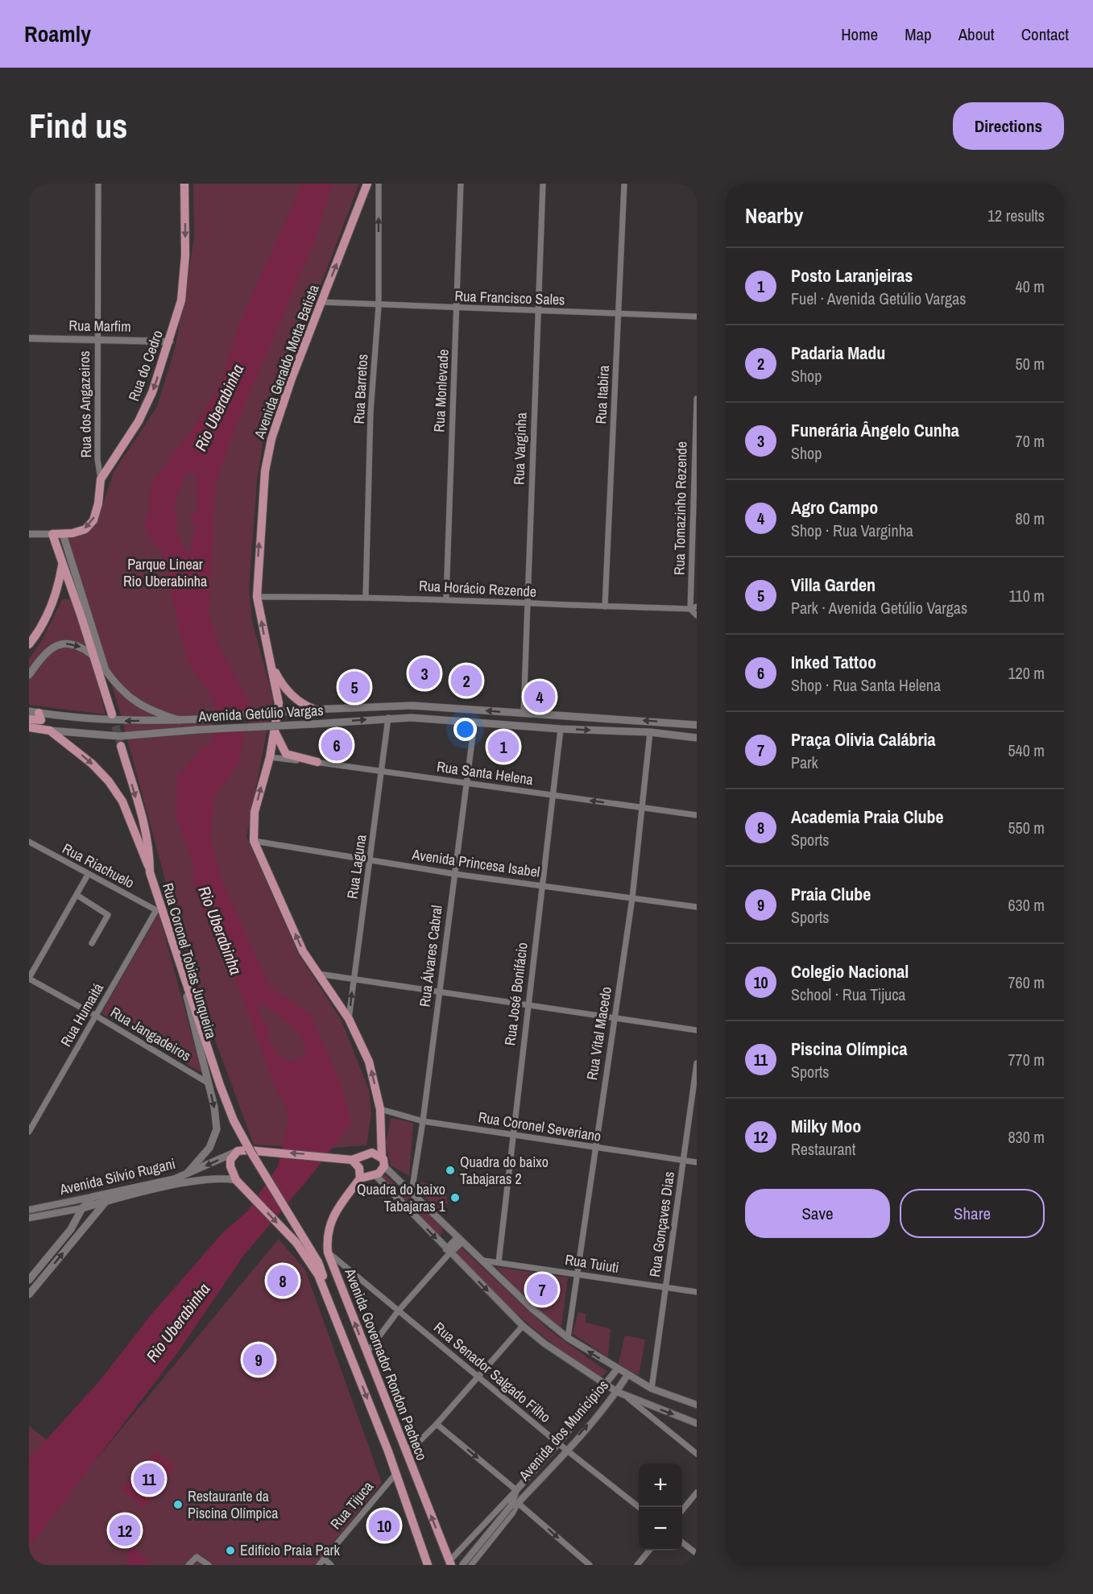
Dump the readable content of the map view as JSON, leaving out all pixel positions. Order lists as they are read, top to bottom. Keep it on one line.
{"streets":{"main road":["Avenida Geraldo Motta Batista","Rua do Cedro","Avenida Getúlio Vargas","Rua Coronel Tobias Junqueira","Avenida Silvio Rugani","Avenida Governador Rondon Pacheco"],"street":["Rua Francisco Sales","Rua Marfim","Rua Barretos","Rua Monlevade","Rua Itabira","Rua dos Angazeiros","Rua Varginha","Rua Tomazinho Rezende","Rua Horácio Rezende","Rua Santa Helena","Avenida Princesa Isabel","Rua Riachuelo","Rua Laguna","Rua Álvares Cabral","Rua José Bonifácio","Rua Humaitá","Rua Vital Macedo","Rua Jangadeiros","Rua Coronel Severiano","Rua Gonçaves Dias","Rua Tuiuti","Rua Senador Salgado Filho","Avenida dos Municípios","Rua Tijuca"]},"crossings":[["Rua Francisco Sales","Avenida Geraldo Motta Batista"],["Rua Francisco Sales","Rua Barretos"],["Rua Francisco Sales","Rua Monlevade"],["Rua Francisco Sales","Rua Itabira"],["Rua Francisco Sales","Rua Varginha"],["Rua Marfim","Rua do Cedro"],["Rua Marfim","Rua dos Angazeiros"],["Avenida Geraldo Motta Batista","Rua Horácio Rezende"],["Avenida Geraldo Motta Batista","Rua Santa Helena"],["Avenida Geraldo Motta Batista","Avenida Princesa Isabel"],["Avenida Geraldo Motta Batista","Rua Laguna"],["Avenida Geraldo Motta Batista","Rua Coronel Severiano"],["Rua do Cedro","Rua dos Angazeiros"],["Rua Barretos","Rua Horácio Rezende"],["Rua Monlevade","Rua Horácio Rezende"],["Rua Itabira","Rua Horácio Rezende"],["Rua Varginha","Rua Horácio Rezende"],["Rua Varginha","Avenida Getúlio Vargas"],["Rua Tomazinho Rezende","Rua Horácio Rezende"],["Avenida Getúlio Vargas","Rua Laguna"],["Avenida Getúlio Vargas","Rua Álvares Cabral"],["Avenida Getúlio Vargas","Rua José Bonifácio"],["Avenida Getúlio Vargas","Rua Vital Macedo"],["Rua Santa Helena","Rua Laguna"],["Rua Santa Helena","Rua Álvares Cabral"],["Rua Santa Helena","Rua José Bonifácio"],["Rua Santa Helena","Rua Vital Macedo"],["Avenida Princesa Isabel","Rua Laguna"],["Avenida Princesa Isabel","Rua Álvares Cabral"],["Avenida Princesa Isabel","Rua José Bonifácio"],["Avenida Princesa Isabel","Rua Vital Macedo"],["Rua Riachuelo","Rua Coronel Tobias Junqueira"],["Rua Riachuelo","Rua Humaitá"],["Rua Álvares Cabral","Rua Coronel Severiano"],["Rua Coronel Tobias Junqueira","Rua Humaitá"],["Rua Coronel Tobias Junqueira","Rua Jangadeiros"],["Rua Coronel Tobias Junqueira","Avenida Silvio Rugani"],["Rua José Bonifácio","Rua Coronel Severiano"],["Rua José Bonifácio","Rua Tuiuti"],["Rua Humaitá","Rua Jangadeiros"],["Rua Vital Macedo","Rua Coronel Severiano"],["Rua Vital Macedo","Rua Tuiuti"],["Rua Coronel Severiano","Rua Gonçaves Dias"],["Avenida Silvio Rugani","Avenida Governador Rondon Pacheco"],["Rua Gonçaves Dias","Rua Tuiuti"],["Avenida Governador Rondon Pacheco","Rua Senador Salgado Filho"],["Avenida Governador Rondon Pacheco","Avenida dos Municípios"],["Avenida Governador Rondon Pacheco","Rua Tijuca"],["Rua Senador Salgado Filho","Avenida dos Municípios"]],"one_way":["Avenida Geraldo Motta Batista","Rua do Cedro"],"water":["Rio Uberabinha"],"parks":["Parque Linear Rio Uberabinha"],"places":["Quadra do baixo Tabajaras 2","Quadra do baixo Tabajaras 1","Restaurante da Piscina Olímpica","Edifício Praia Park"],"page":{"header":"Roamly","nav":["Home","Map","About","Contact"],"buttons":["Directions",["Save","Share"]],"title":"Find us","heading":["Nearby","12 results"],"list":[{"mark":"1","name":"Posto Laranjeiras","note":"Fuel · Avenida Getúlio Vargas","value":"40 m"},{"mark":"2","name":"Padaria Madu","note":"Shop","value":"50 m"},{"mark":"3","name":"Funerária Ângelo Cunha","note":"Shop","value":"70 m"},{"mark":"4","name":"Agro Campo","note":"Shop · Rua Varginha","value":"80 m"},{"mark":"5","name":"Villa Garden","note":"Park · Avenida Getúlio Vargas","value":"110 m"},{"mark":"6","name":"Inked Tattoo","note":"Shop · Rua Santa Helena","value":"120 m"},{"mark":"7","name":"Praça Olivia Calábria","note":"Park","value":"540 m"},{"mark":"8","name":"Academia Praia Clube","note":"Sports","value":"550 m"},{"mark":"9","name":"Praia Clube","note":"Sports","value":"630 m"},{"mark":"10","name":"Colegio Nacional","note":"School · Rua Tijuca","value":"760 m"},{"mark":"11","name":"Piscina Olímpica","note":"Sports","value":"770 m"},{"mark":"12","name":"Milky Moo","note":"Restaurant","value":"830 m"}],"pins":["3","2","5","4","6","1","8","7","9","11","10","12"],"map_buttons":["+","−"]}}
